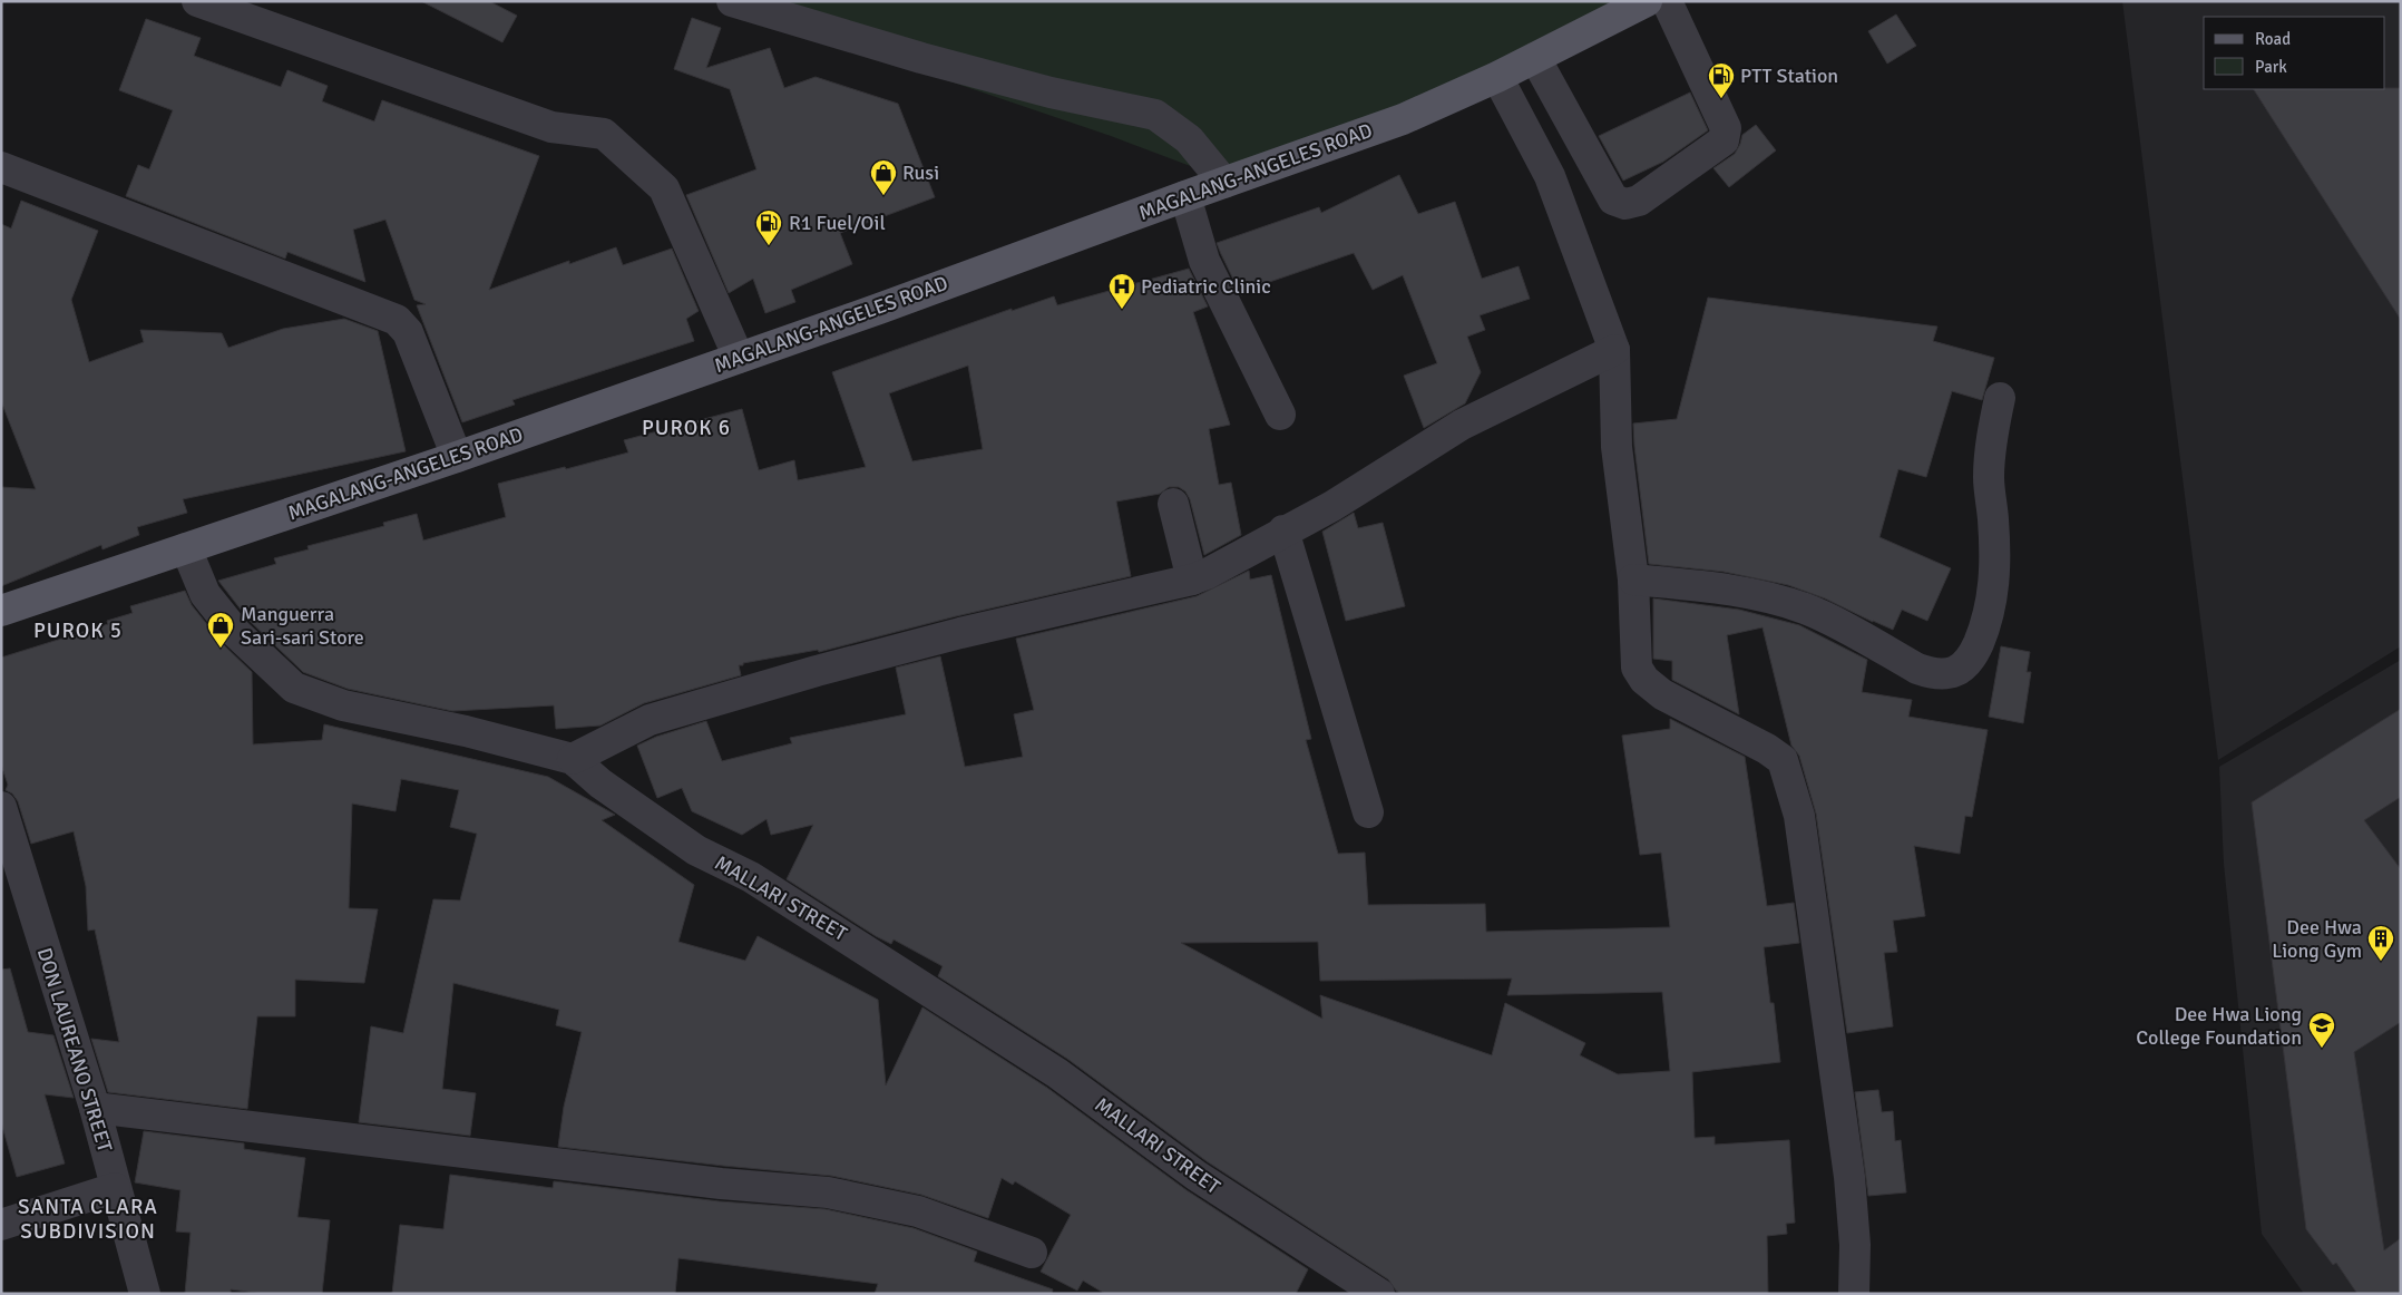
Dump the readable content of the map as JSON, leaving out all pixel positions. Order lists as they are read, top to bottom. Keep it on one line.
{"streets":{"main road":["MAGALANG-ANGELES ROAD"],"street":["MALLARI STREET","DON LAUREANO STREET"]},"crossings":[["MAGALANG-ANGELES ROAD","MALLARI STREET"]],"districts":["PUROK 6","PUROK 5","SANTA CLARA SUBDIVISION"],"places":{"fuel station":["PTT Station","R1 Fuel/Oil"],"shop":["Rusi","Manguerra Sari-sari Store"],"hospital":["Pediatric Clinic"],"building":["Dee Hwa Liong Gym"],"school or university":["Dee Hwa Liong College Foundation"]},"legend":["Road","Park"]}
